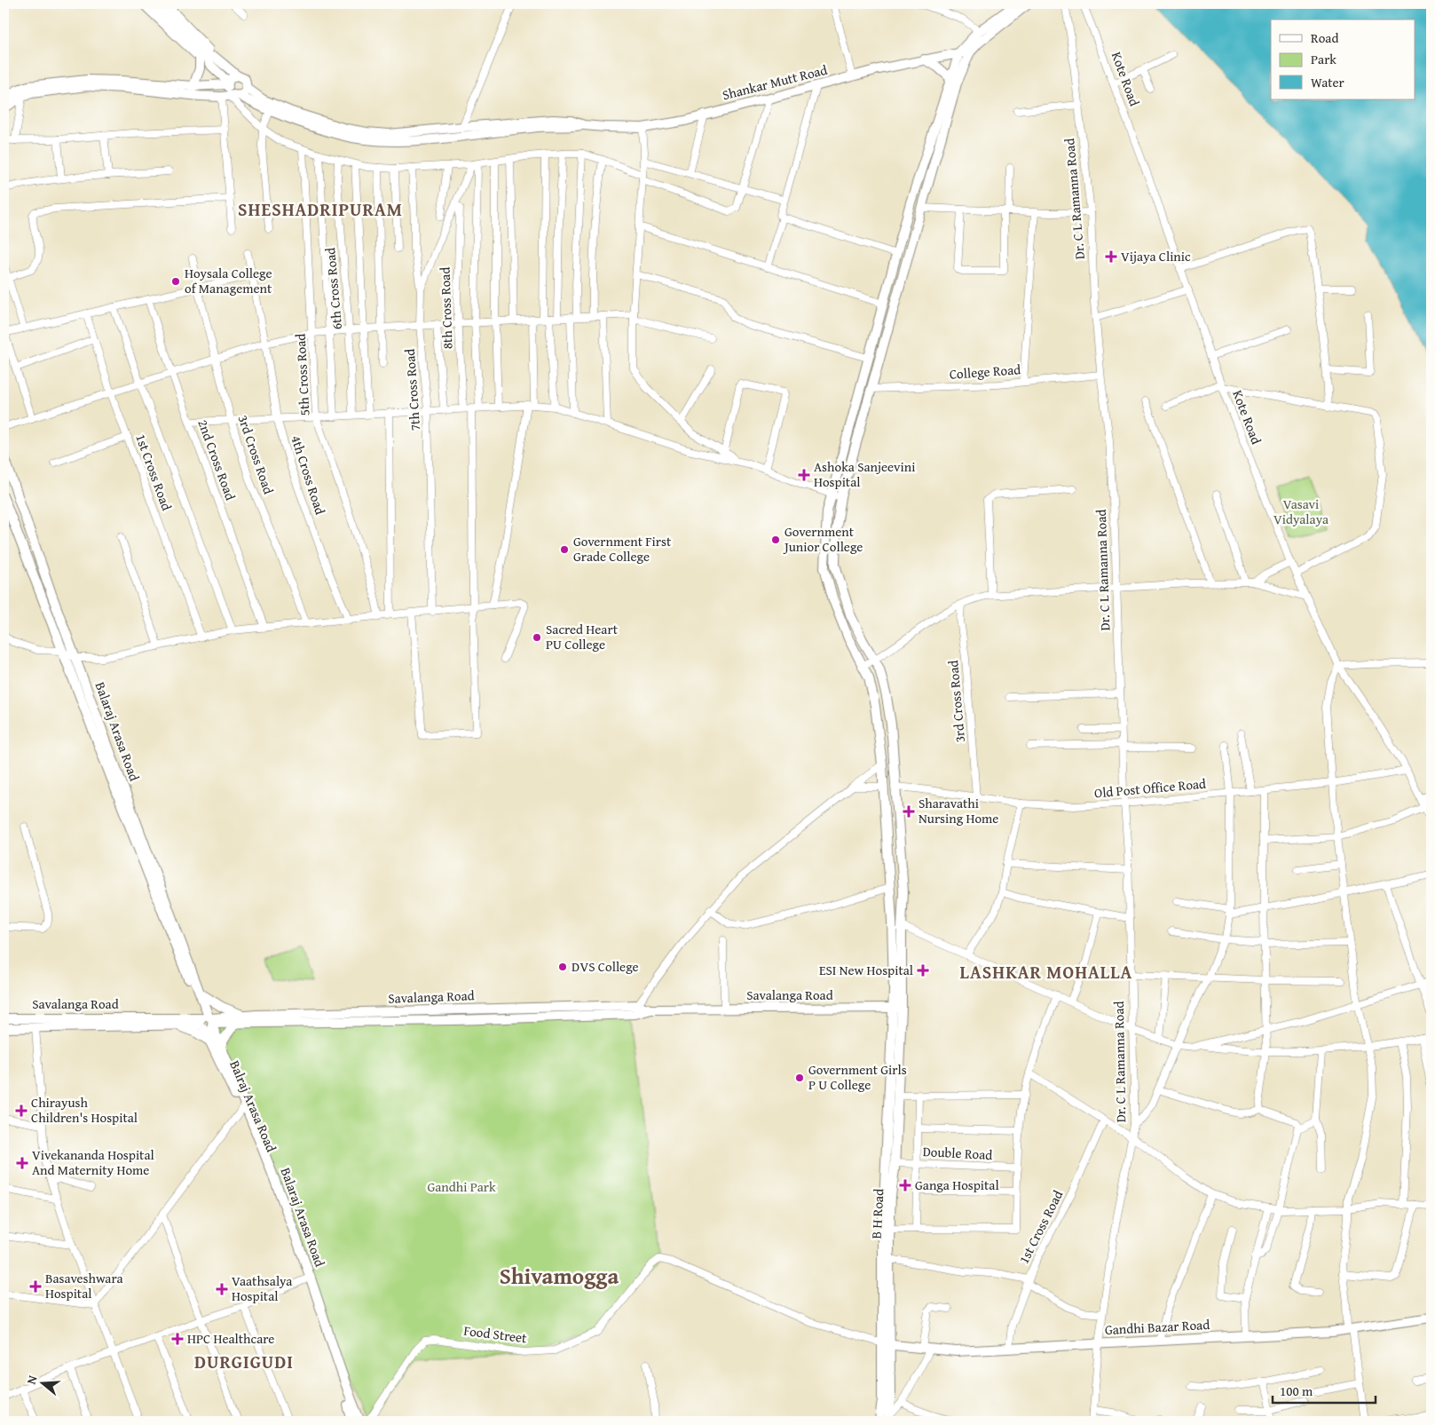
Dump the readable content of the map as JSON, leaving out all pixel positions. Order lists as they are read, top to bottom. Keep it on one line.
{"streets":{"main road":["Shankar Mutt Road","Balaraj Arasa Road","Savalanga Road","Balraj Arasa Road","B H Road","Gandhi Bazar Road"],"street":["Kote Road","Dr. C L Ramanna Road","6th Cross Road","8th Cross Road","College Road","5th Cross Road","7th Cross Road","3rd Cross Road","2nd Cross Road","1st Cross Road","4th Cross Road","Old Post Office Road","Double Road","Food Street"]},"crossings":[["Kote Road","Old Post Office Road"],["Dr. C L Ramanna Road","College Road"],["Dr. C L Ramanna Road","Old Post Office Road"],["Dr. C L Ramanna Road","Gandhi Bazar Road"],["3rd Cross Road","Old Post Office Road"],["1st Cross Road","Gandhi Bazar Road"],["Balaraj Arasa Road","Savalanga Road"],["Balaraj Arasa Road","Balraj Arasa Road"],["Savalanga Road","Balraj Arasa Road"],["Savalanga Road","B H Road"],["Double Road","B H Road"],["B H Road","Gandhi Bazar Road"],["B H Road","Food Street"],["Gandhi Bazar Road","Food Street"]],"districts":["SHESHADRIPURAM","LASHKAR MOHALLA","Shivamogga","DURGIGUDI"],"parks":["Vasavi Vidyalaya","Gandhi Park"],"places":{"health":["Vijaya Clinic","Ashoka Sanjeevini Hospital","Sharavathi Nursing Home","ESI New Hospital","Chirayush Children's Hospital","Vivekananda Hospital And Maternity Home","Ganga Hospital","Basaveshwara Hospital","Vaathsalya Hospital","HPC Healthcare"],"other":["Hoysala College of Management","Government Junior College","Government First Grade College","Sacred Heart PU College","DVS College","Government Girls P U College"]},"legend":["Road","Park","Water"],"scale_bar":"100 m","north":"left"}
